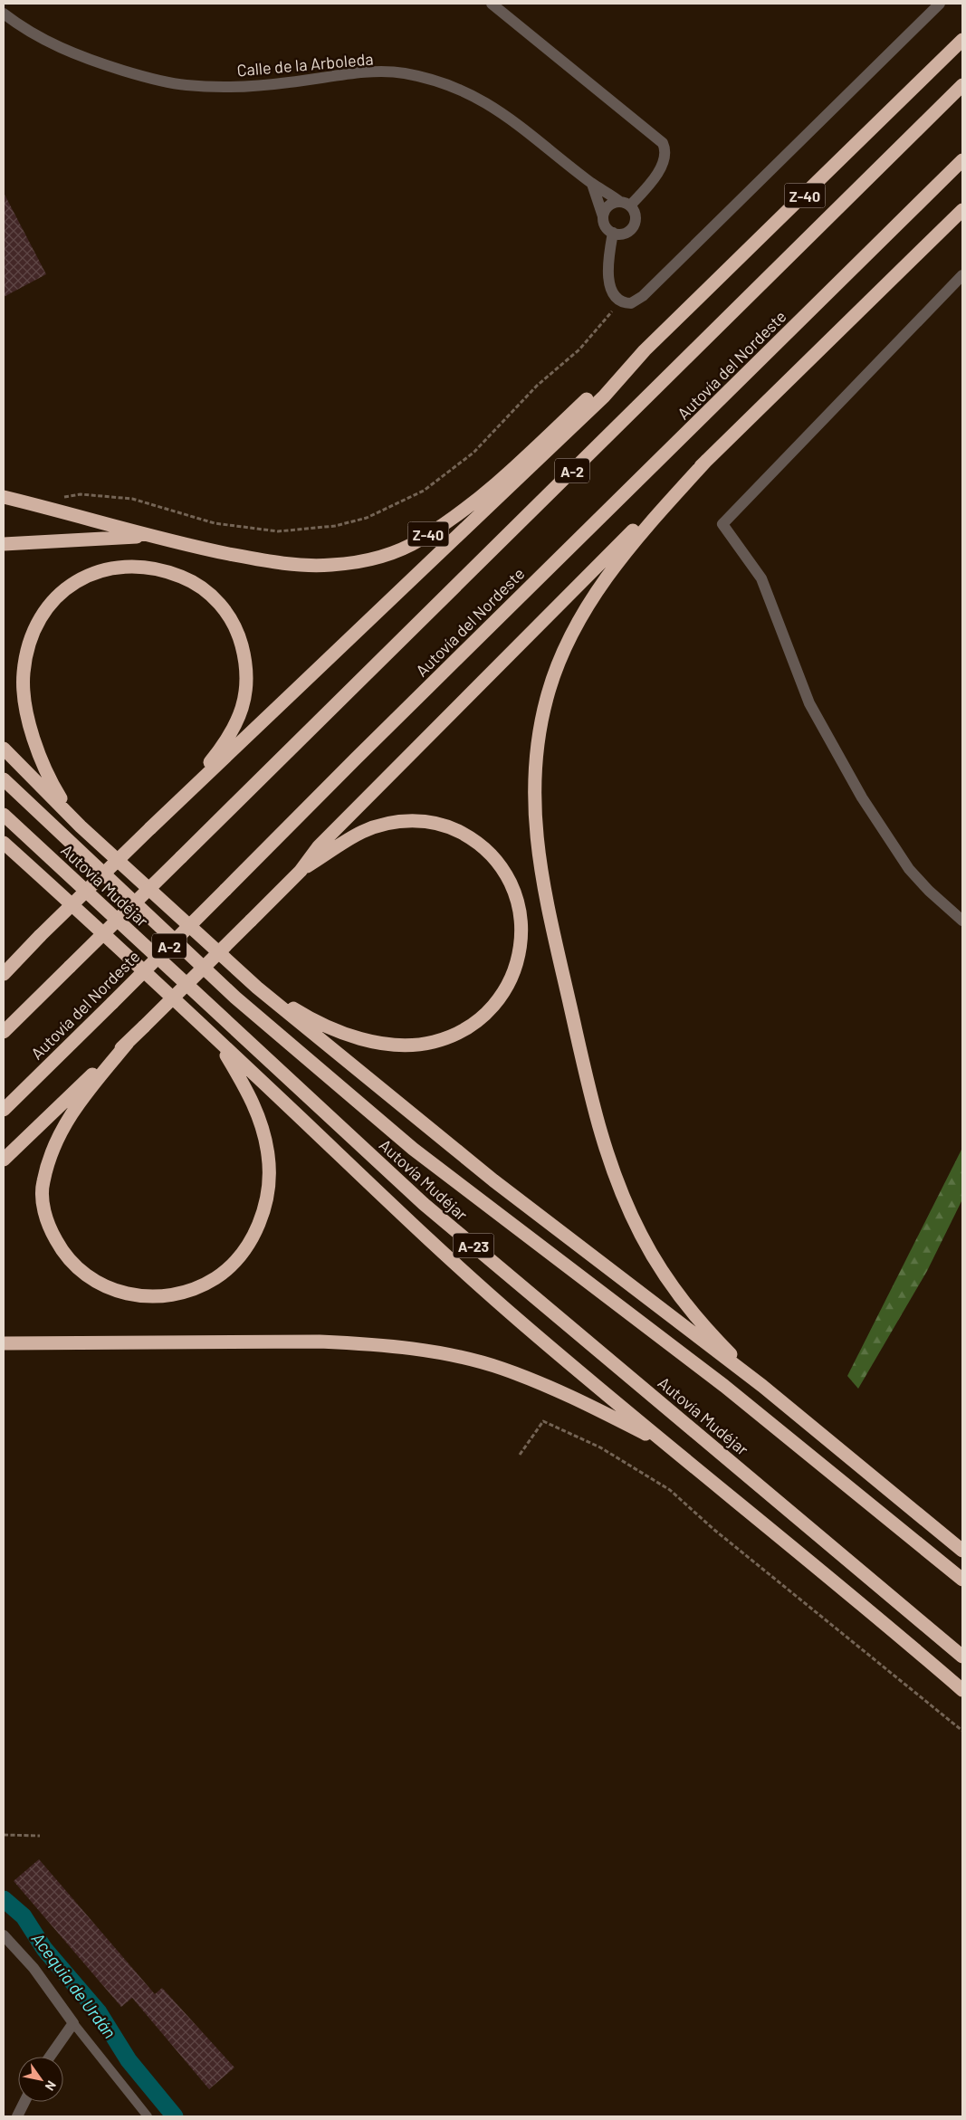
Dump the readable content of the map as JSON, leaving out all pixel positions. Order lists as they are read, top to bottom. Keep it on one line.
{"streets":{"highway":["Z-40","Autovía del Nordeste","A-2","Autovía Mudéjar","A-23"],"street":["Calle de la Arboleda"]},"water":["Acequia de Urdán"],"north":"bottom right"}
